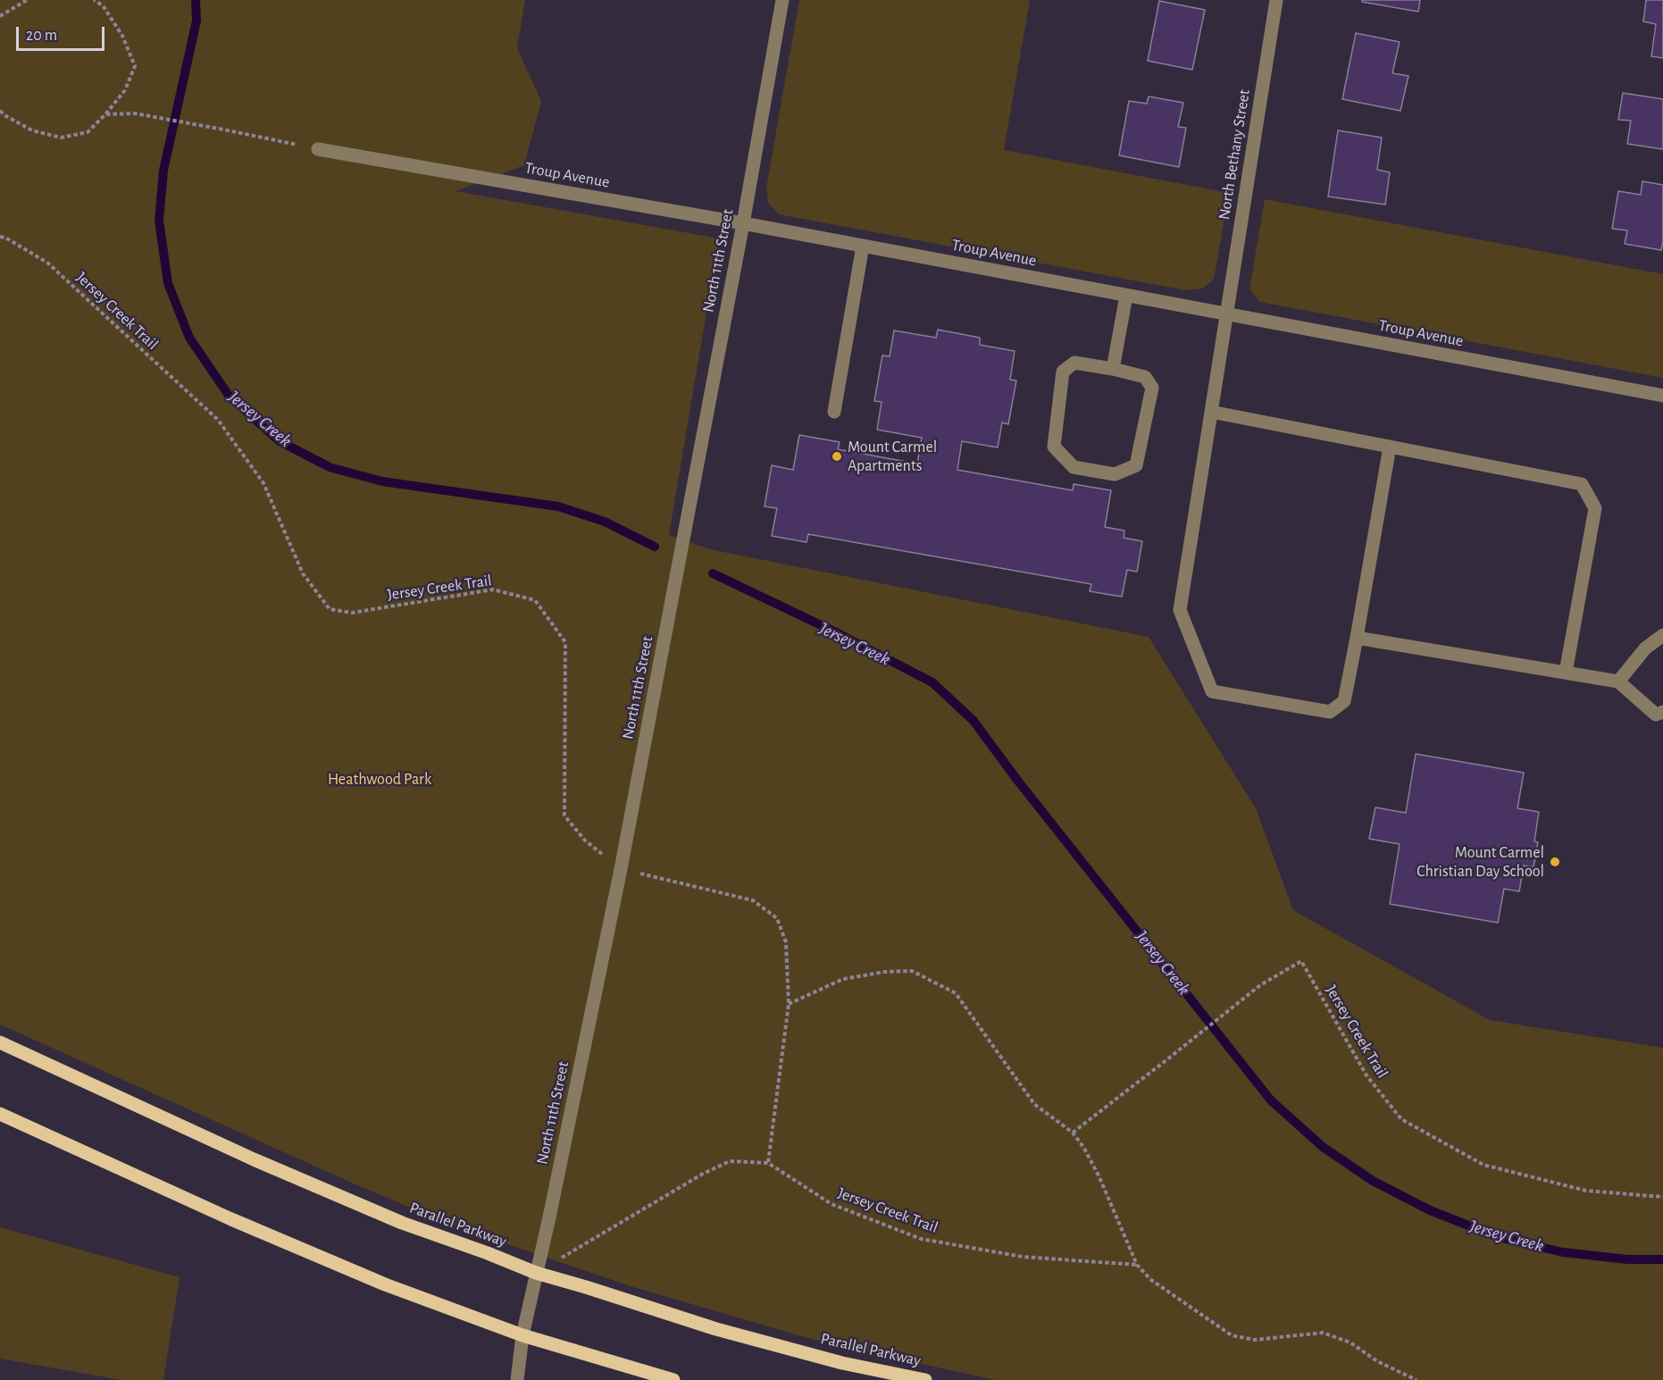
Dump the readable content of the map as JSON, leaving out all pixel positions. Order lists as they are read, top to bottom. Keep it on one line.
{"streets":{"main road":["Parallel Parkway"],"street":["North Bethany Street","Troup Avenue","North 11th Street"],"path":["Jersey Creek Trail"]},"crossings":[["North Bethany Street","Troup Avenue"],["Troup Avenue","North 11th Street"],["North 11th Street","Jersey Creek Trail"],["North 11th Street","Parallel Parkway"]],"water":["Jersey Creek"],"parks":["Heathwood Park"],"places":["Mount Carmel Apartments","Mount Carmel Christian Day School"],"scale_bar":"20 m"}
